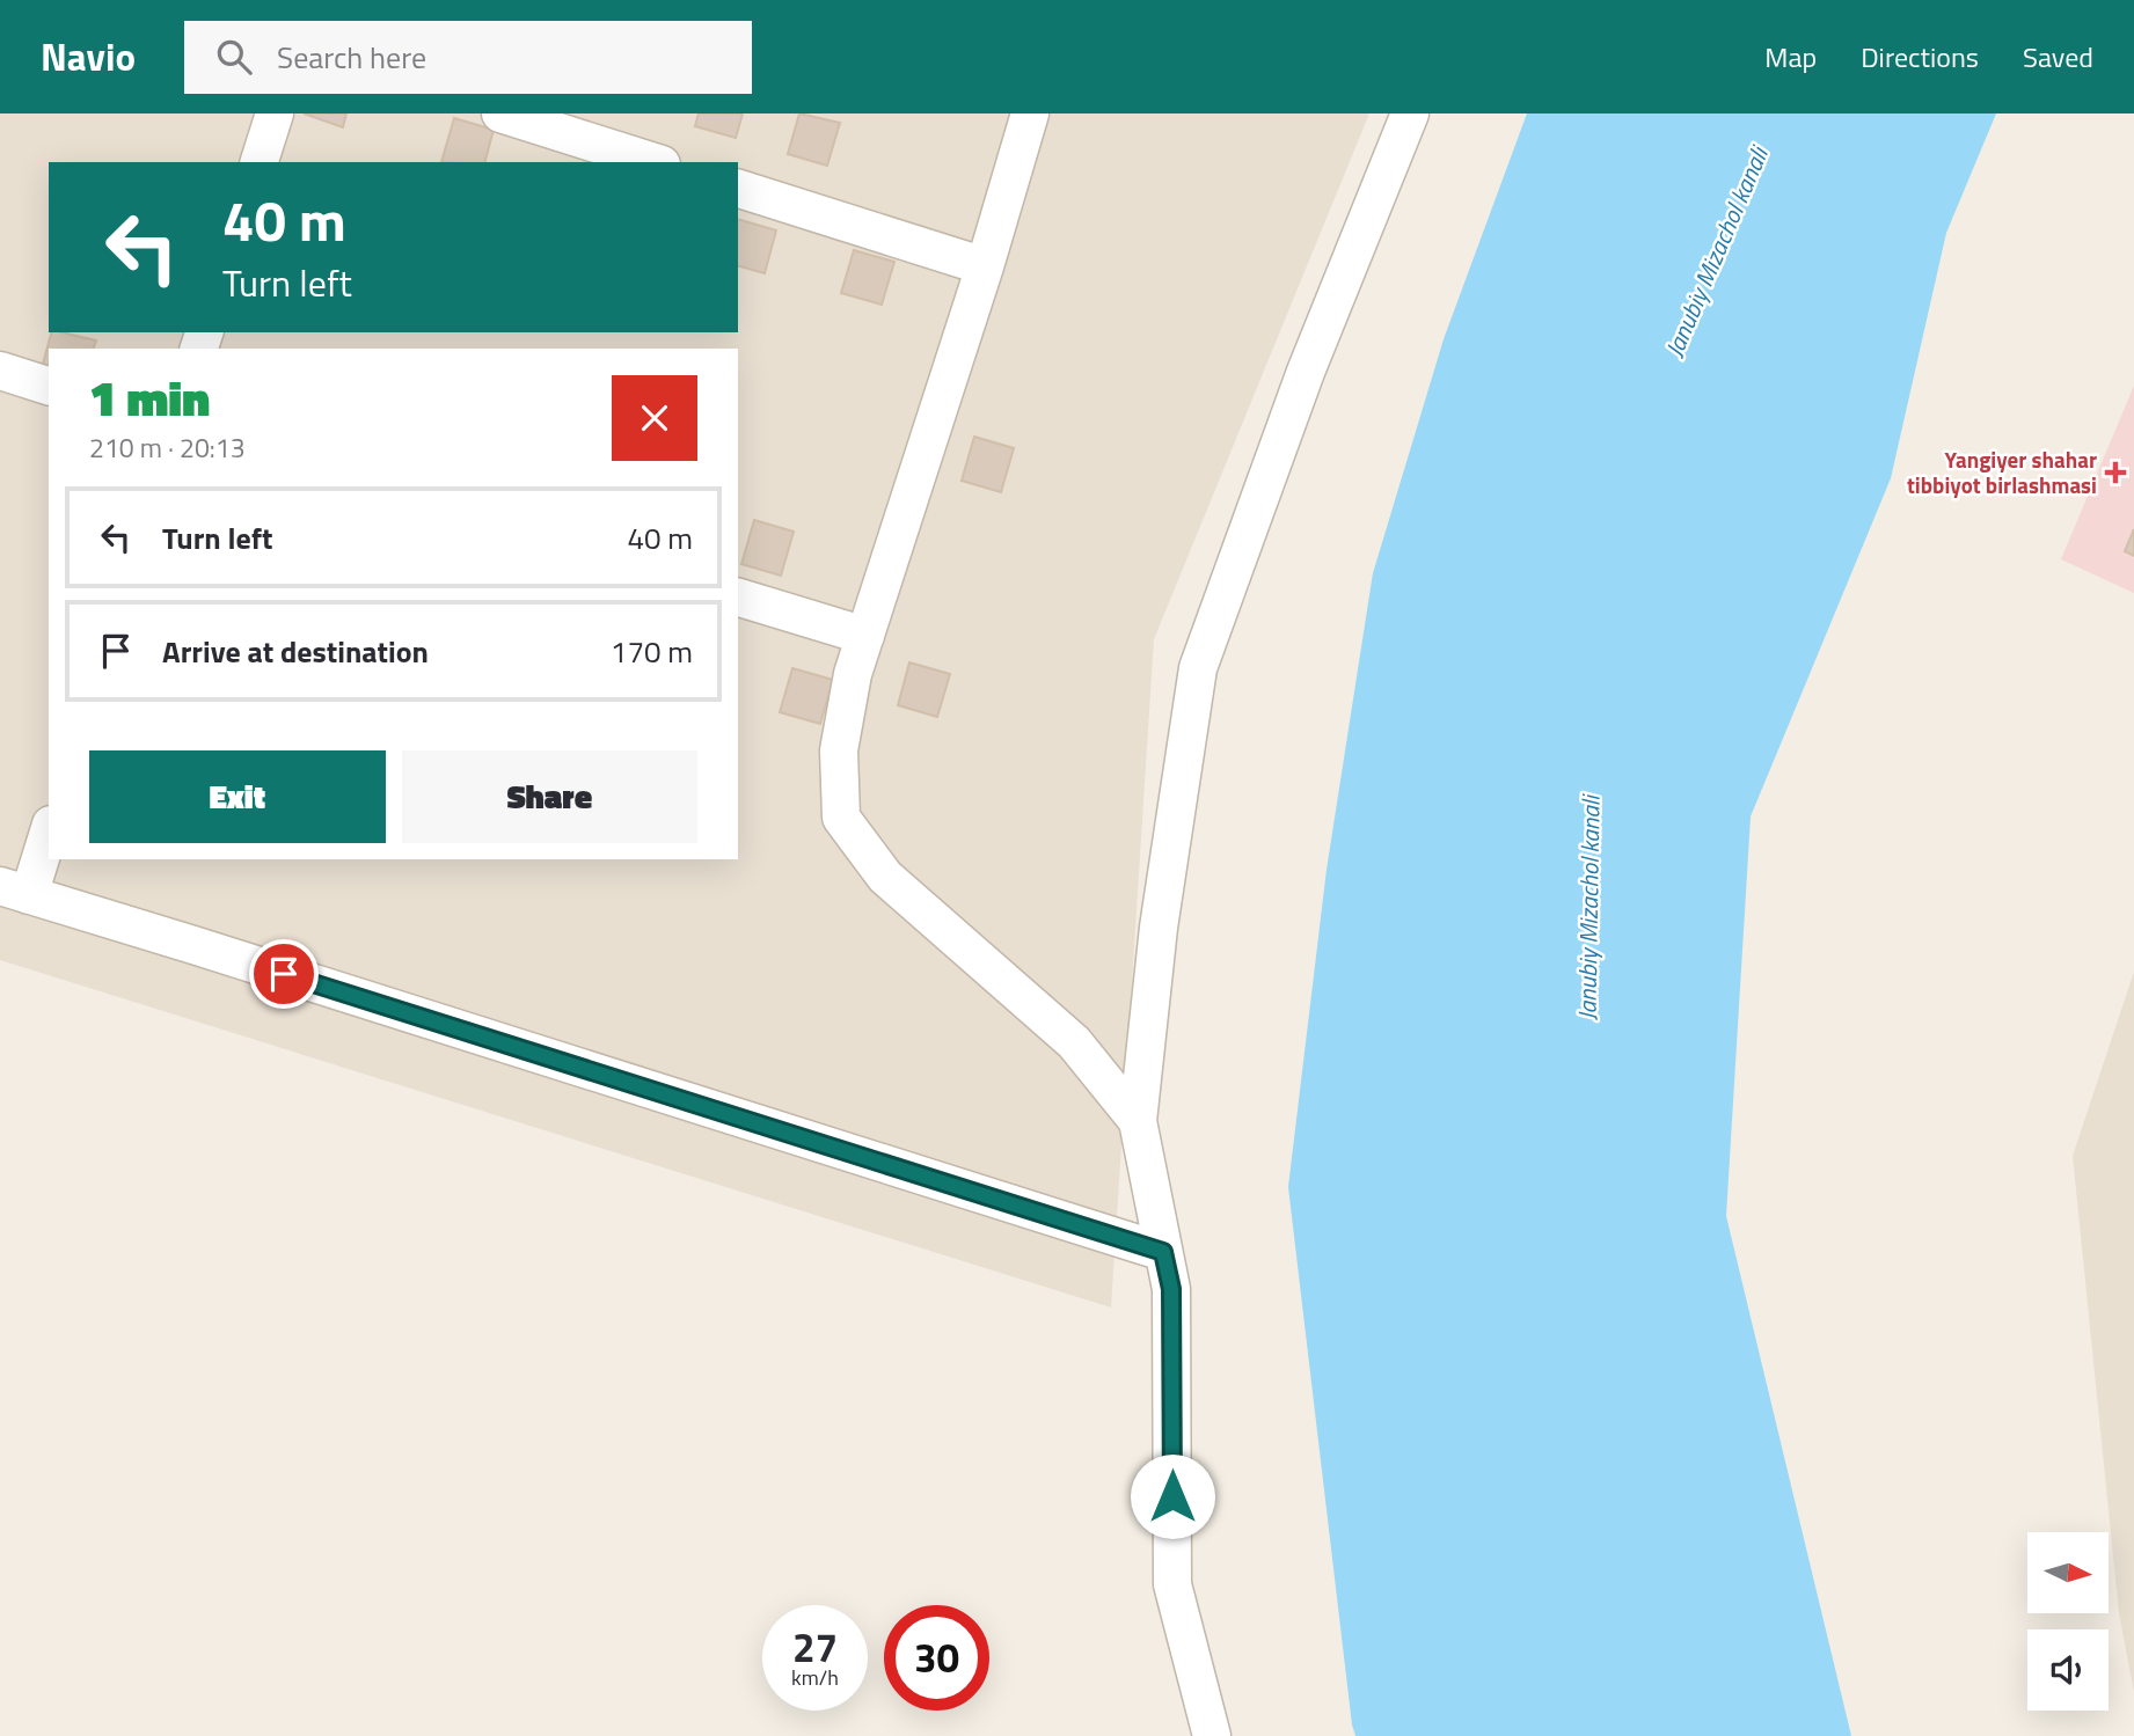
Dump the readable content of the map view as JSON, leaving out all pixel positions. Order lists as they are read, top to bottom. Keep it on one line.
{"water":["Janubiy Mizachol kanali"],"places":{"health":["Yangiyer shahar tibbiyot birlashmasi"]},"north":"right","page":{"header":"Navio","search":"Search here","nav":["Map","Directions","Saved"],"turn":["40 m","Turn left"],"heading":["1 min","210 m · 20:13"],"list":[{"name":"Turn left","value":"40 m"},{"name":"Arrive at destination","value":"170 m"}],"buttons":["Exit","Share"],"speed":"27 km/h","limit":"30"}}
